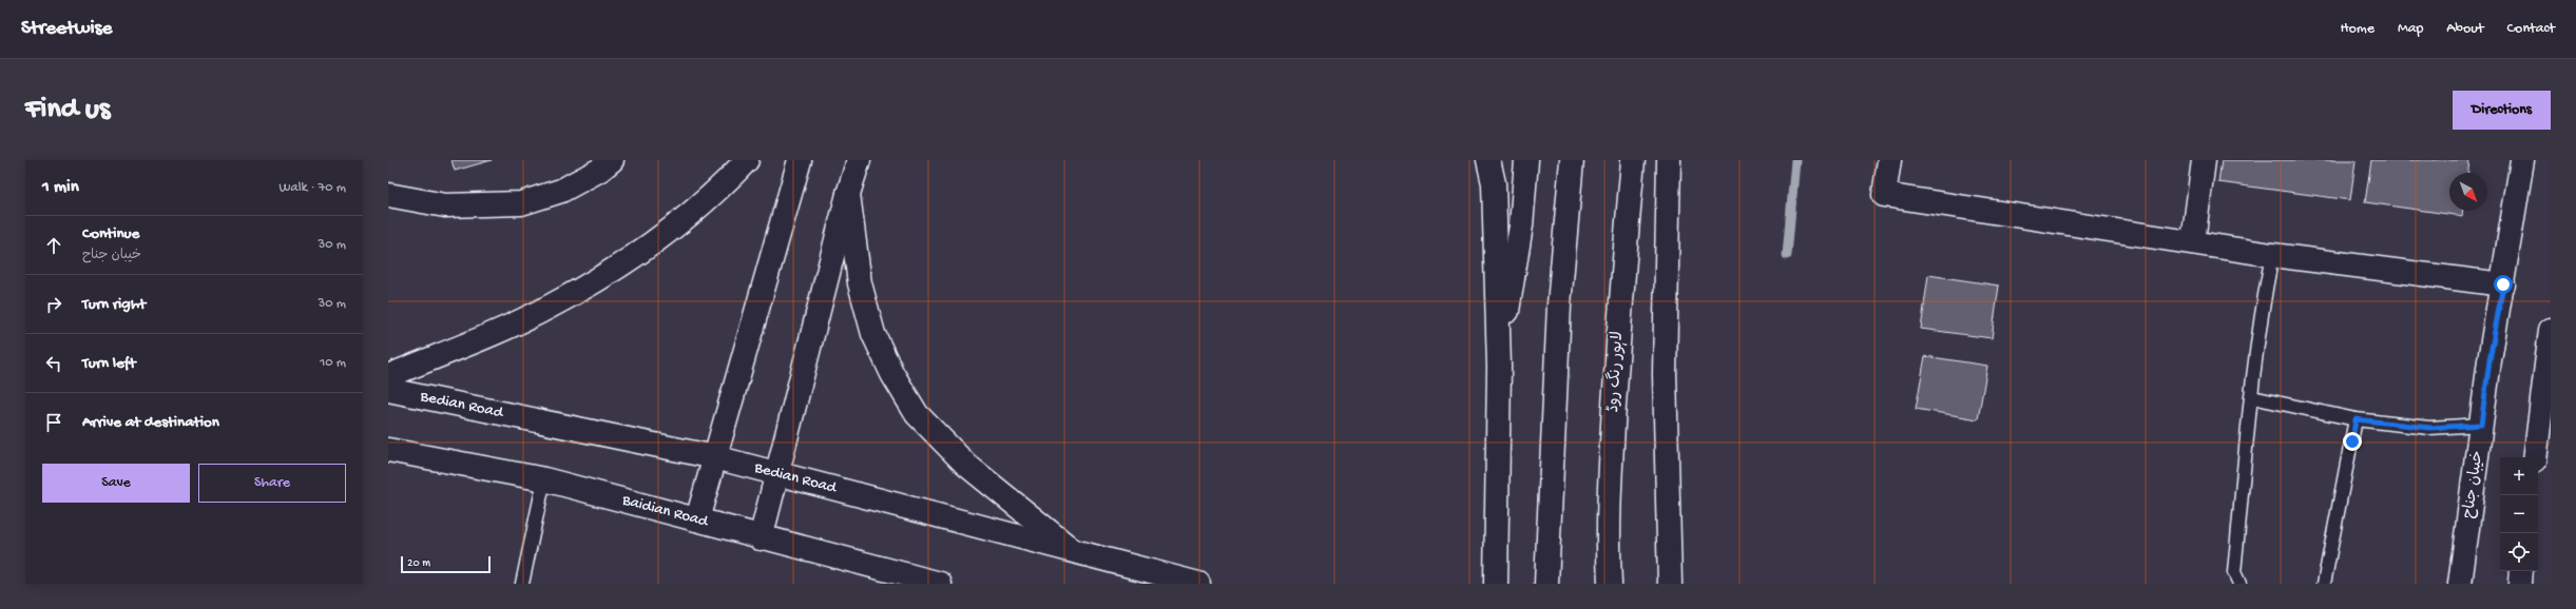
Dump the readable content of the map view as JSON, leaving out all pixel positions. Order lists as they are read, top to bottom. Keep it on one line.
{"streets":{"main road":["لاہور رنگ روڈ","Bedian Road","خیبان جناح","Baidian Road"]},"scale_bar":"20 m","north":"bottom right","page":{"header":"Streetwise","nav":["Home","Map","About","Contact"],"buttons":["Directions",["Save","Share"]],"title":"Find us","heading":["1 min","Walk · 70 m"],"list":[["Continue","خیبان جناح","30 m"],["Turn right","30 m"],["Turn left","10 m"],"Arrive at destination"],"map_buttons":["+","−"],"scale":"20 m"}}
